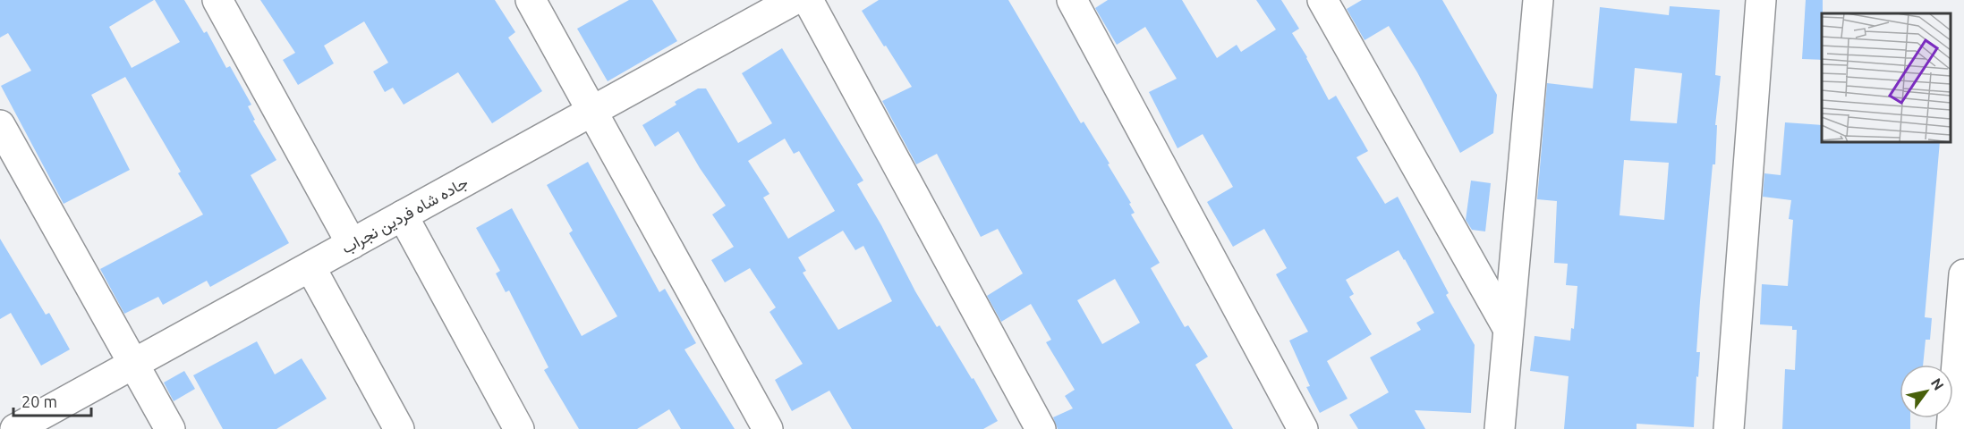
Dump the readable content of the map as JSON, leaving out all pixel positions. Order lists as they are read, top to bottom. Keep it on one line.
{"streets":{"street":["جاده شاه فردین نجراب"]},"scale_bar":"20 m","north":"top right"}
